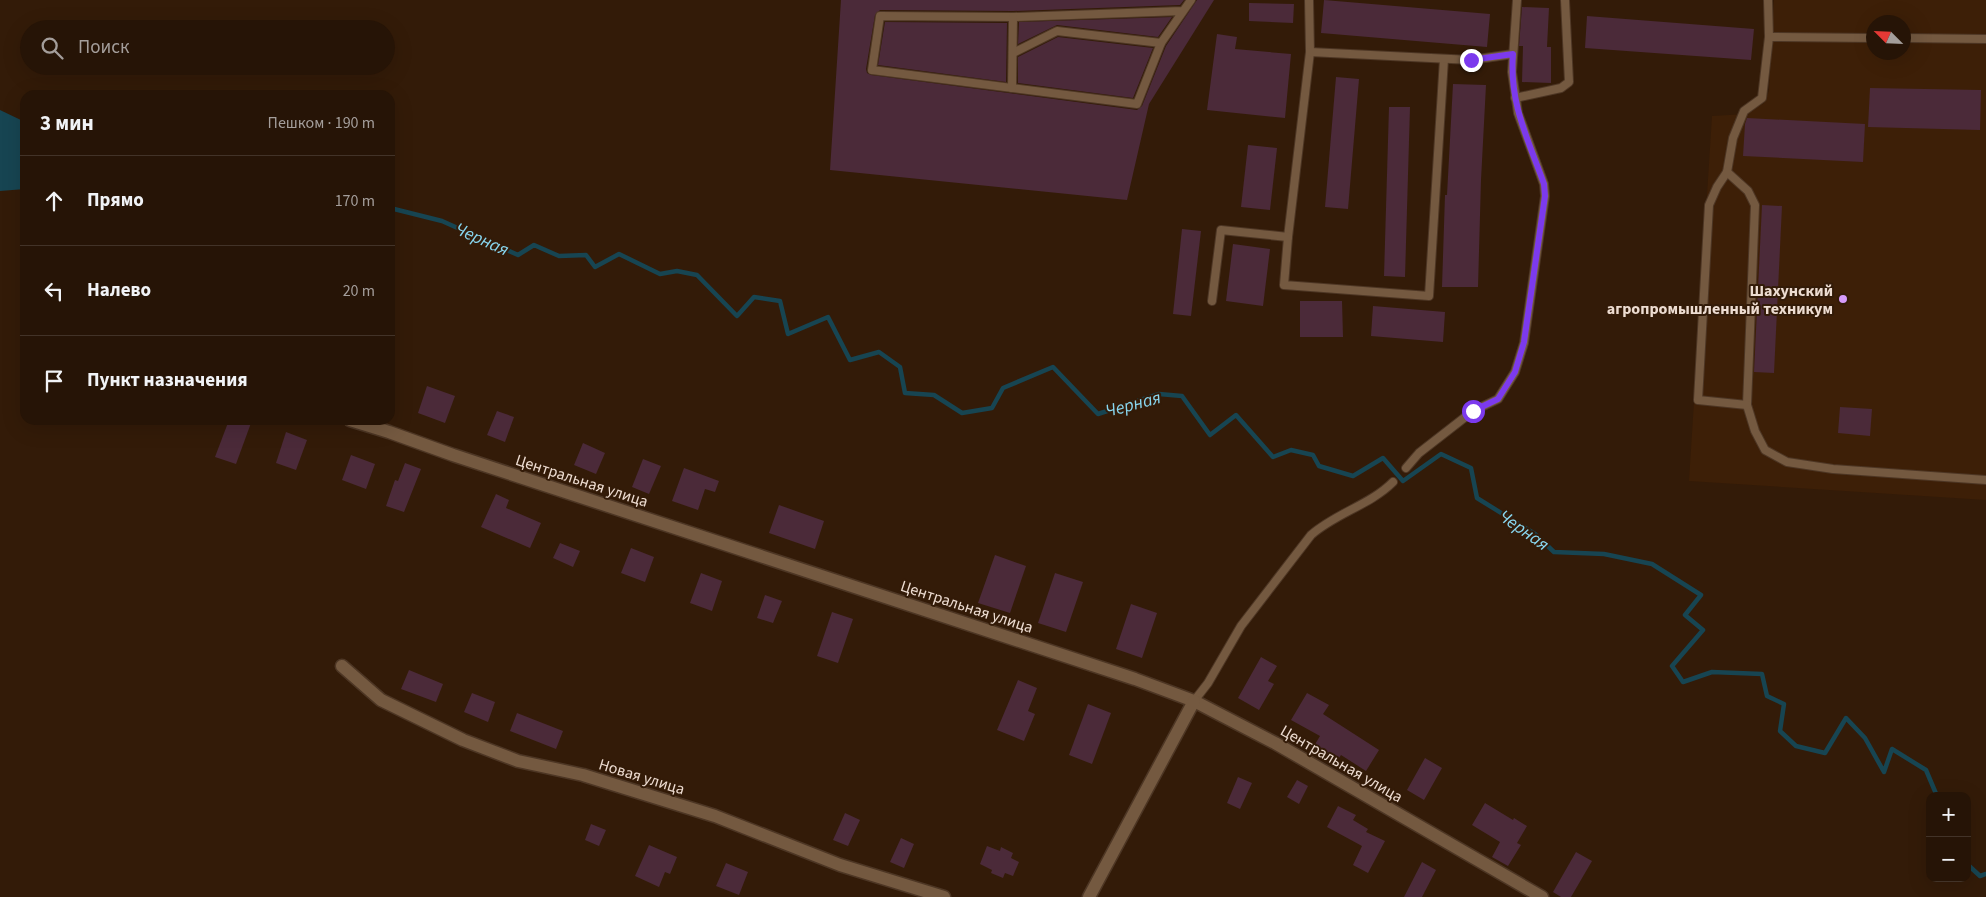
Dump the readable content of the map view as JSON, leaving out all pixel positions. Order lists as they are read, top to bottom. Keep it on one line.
{"streets":{"street":["Центральная улица","Новая улица"]},"water":["Черная"],"places":["Шахунский агропромышленный техникум"],"north":"top left","page":{"search":"Поиск","heading":["3 мин","Пешком · 190 m"],"list":[["Прямо","170 m"],["Налево","20 m"],"Пункт назначения"],"map_buttons":["+","−"]}}
